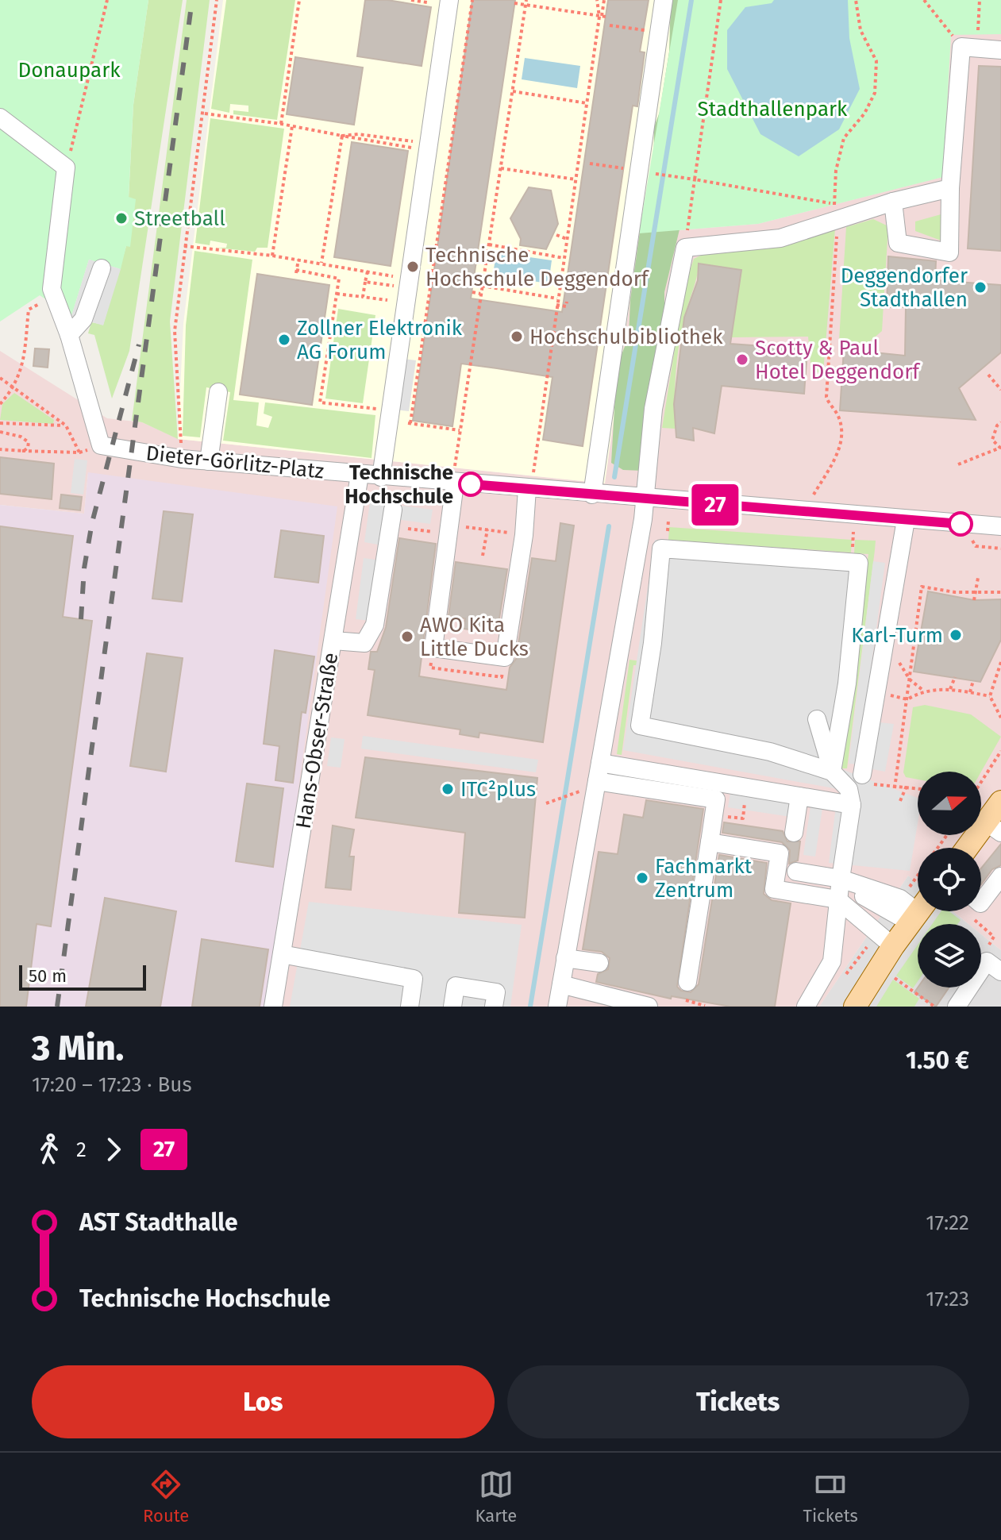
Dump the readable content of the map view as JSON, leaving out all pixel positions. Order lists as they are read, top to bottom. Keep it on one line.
{"streets":{"street":["Dieter-Görlitz-Platz","Hans-Obser-Straße"]},"crossings":[["Dieter-Görlitz-Platz","Hans-Obser-Straße"]],"parks":["Donaupark","Stadthallenpark"],"places":["Streetball","Technische Hochschule Deggendorf","Deggendorfer Stadthallen","Hochschulbibliothek","Zollner Elektronik AG Forum","Scotty & Paul Hotel Deggendorf","Technische Hochschule","Karl-Turm","AWO Kita Little Ducks","ITC²plus","Fachmarkt Zentrum"],"lines":["bus line 27"],"scale_bar":"50 m","north":"right","page":{"on_map":"27","scale":"50 m","heading":["3 Min.","17:20 – 17:23 · Bus","1.50 €"],"legs":["2","27"],"list":[{"name":"AST Stadthalle","value":"17:22"},{"name":"Technische Hochschule","value":"17:23"}],"buttons":["Los","Tickets"],"tabs":["Route","Karte","Tickets"]}}
